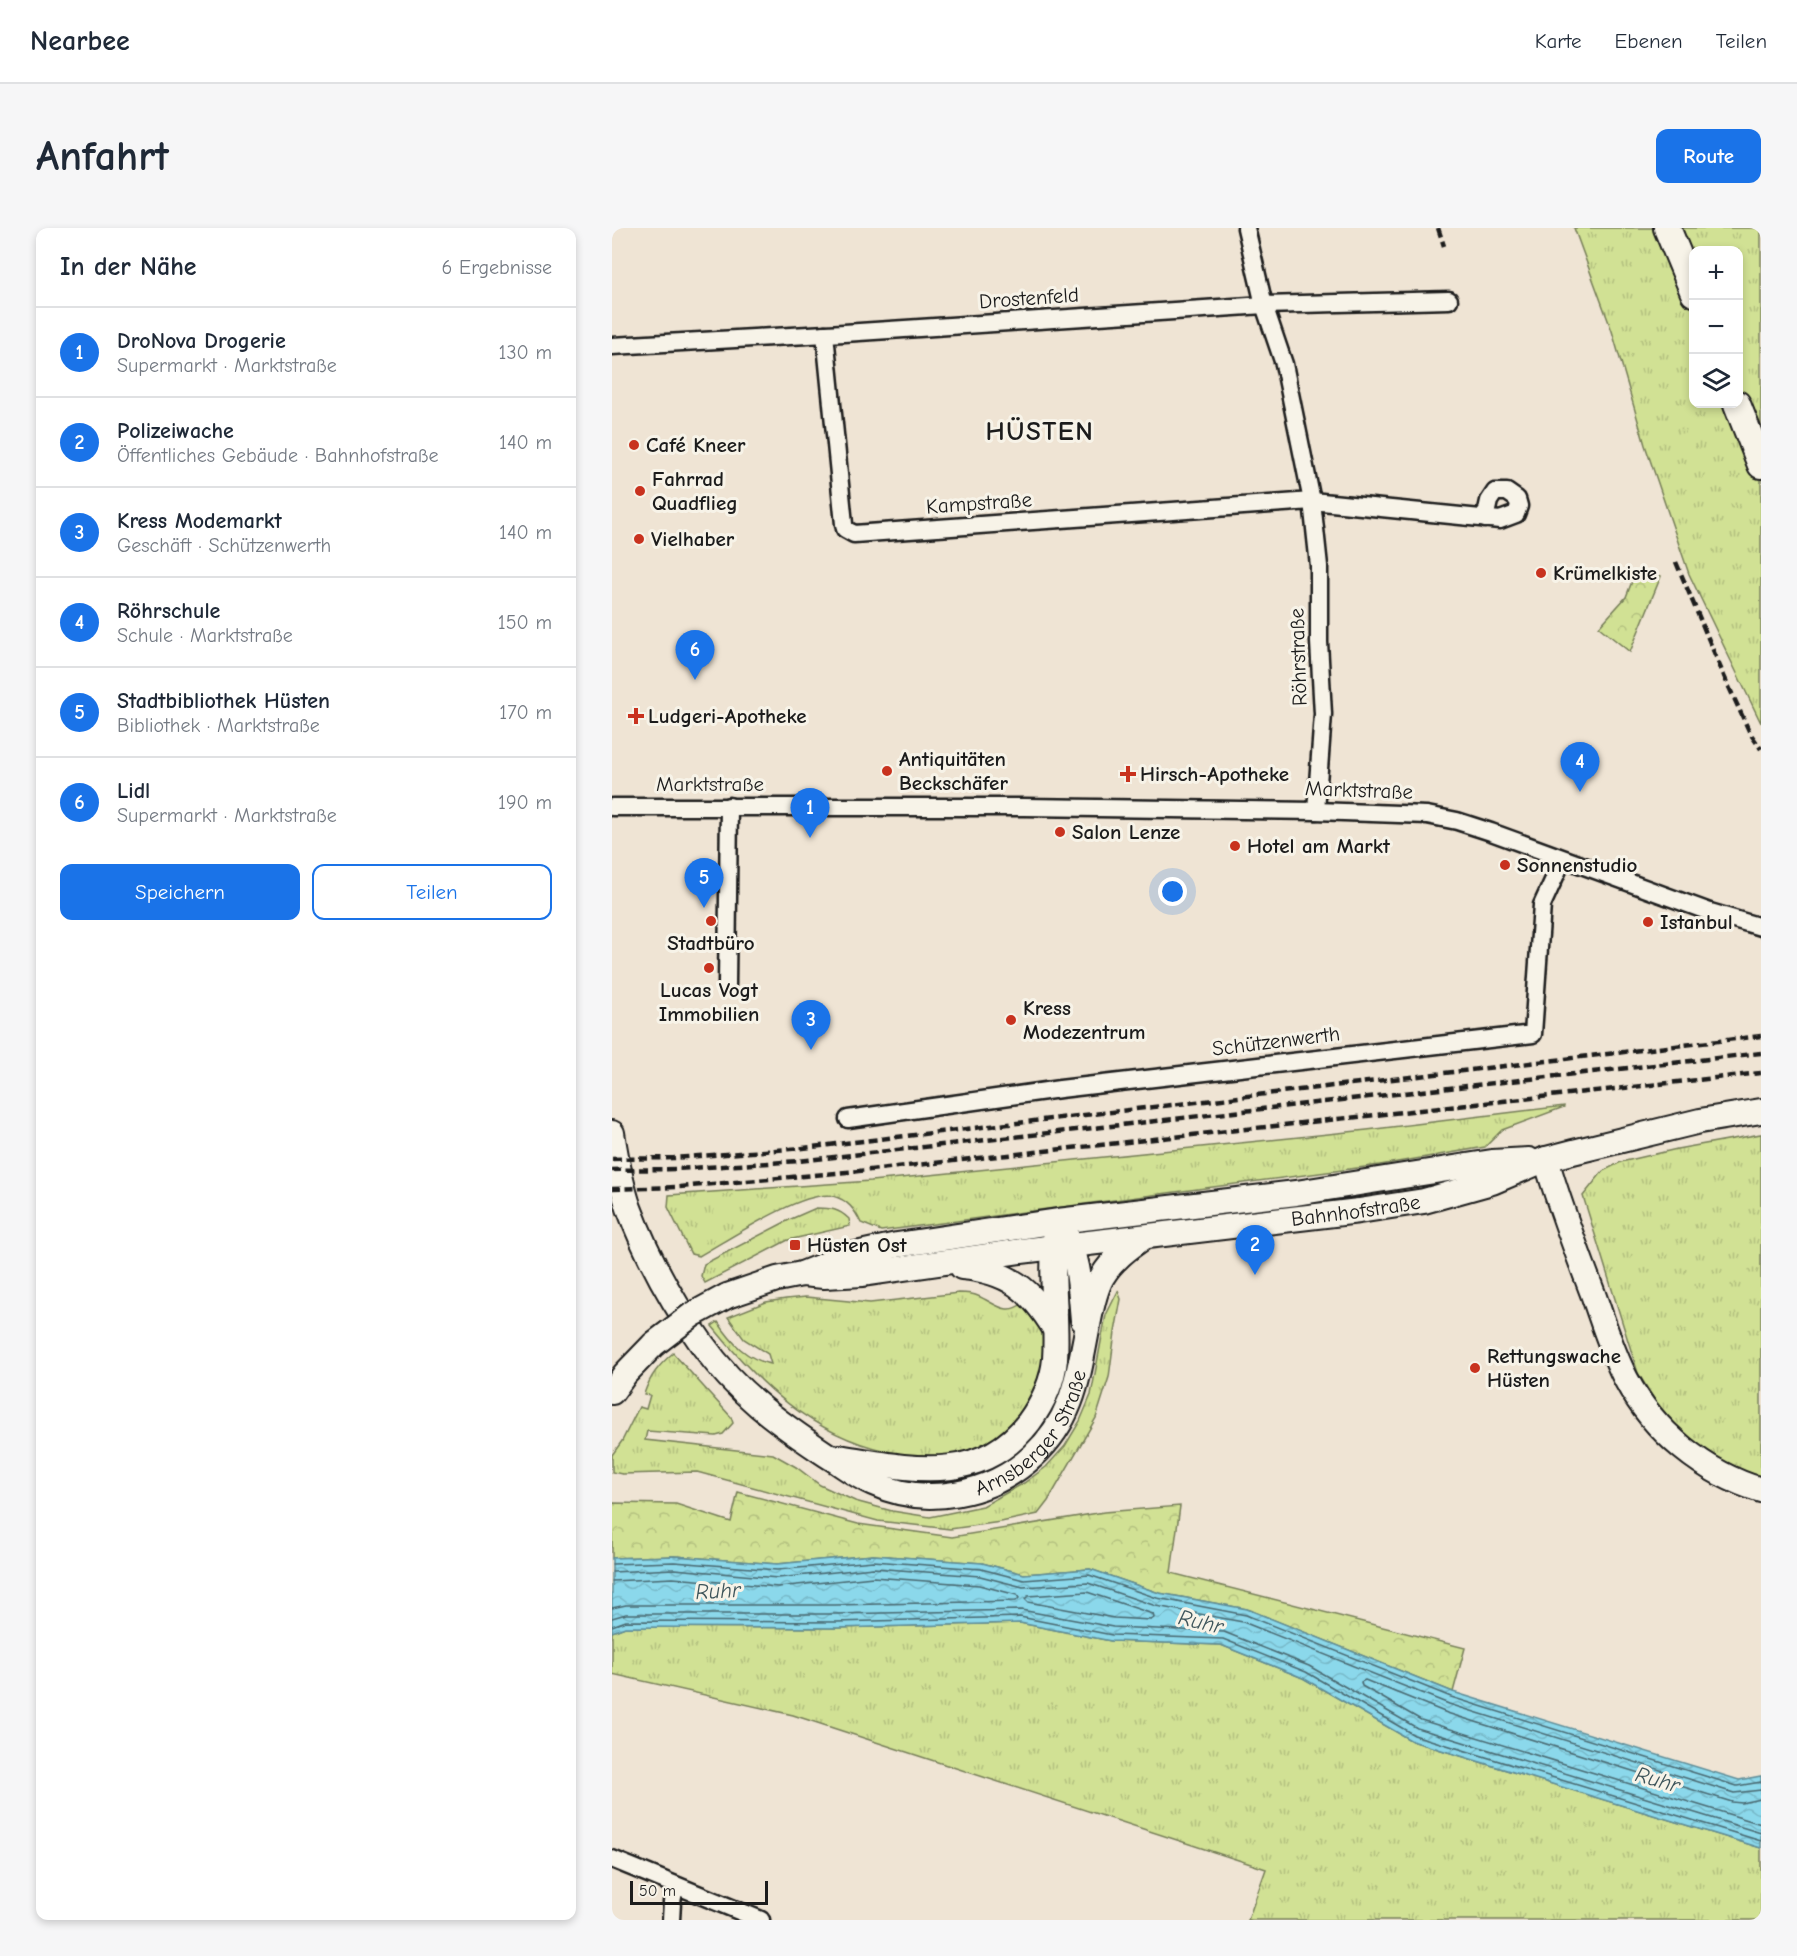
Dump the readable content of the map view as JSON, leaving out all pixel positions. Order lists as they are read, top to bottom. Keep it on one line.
{"streets":{"street":["Drostenfeld","Kampstraße","Röhrstraße","Marktstraße","Schützenwerth","Bahnhofstraße","Arnsberger Straße"]},"crossings":[["Drostenfeld","Kampstraße"],["Drostenfeld","Röhrstraße"],["Kampstraße","Röhrstraße"],["Röhrstraße","Marktstraße"],["Marktstraße","Schützenwerth"],["Bahnhofstraße","Arnsberger Straße"]],"districts":["HÜSTEN"],"water":["Ruhr"],"places":{"other":["Café Kneer","Fahrrad Quadflieg","Vielhaber","Krümelkiste","Antiquitäten Beckschäfer","Salon Lenze","Hotel am Markt","Sonnenstudio","Stadtbüro","Istanbul","Lucas Vogt Immobilien","Kress Modezentrum","Rettungswache Hüsten"],"health":["Ludgeri-Apotheke","Hirsch-Apotheke"],"transit":["Hüsten Ost"]},"scale_bar":"50 m","page":{"header":"Nearbee","nav":["Karte","Ebenen","Teilen"],"buttons":["Route",["Speichern","Teilen"]],"title":"Anfahrt","heading":["In der Nähe","6 Ergebnisse"],"map_buttons":["+","−"],"list":[{"mark":"1","name":"DroNova Drogerie","note":"Supermarkt · Marktstraße","value":"130 m"},{"mark":"2","name":"Polizeiwache","note":"Öffentliches Gebäude · Bahnhofstraße","value":"140 m"},{"mark":"3","name":"Kress Modemarkt","note":"Geschäft · Schützenwerth","value":"140 m"},{"mark":"4","name":"Röhrschule","note":"Schule · Marktstraße","value":"150 m"},{"mark":"5","name":"Stadtbibliothek Hüsten","note":"Bibliothek · Marktstraße","value":"170 m"},{"mark":"6","name":"Lidl","note":"Supermarkt · Marktstraße","value":"190 m"}],"pins":["6","4","1","5","3","2"],"scale":"50 m"}}
